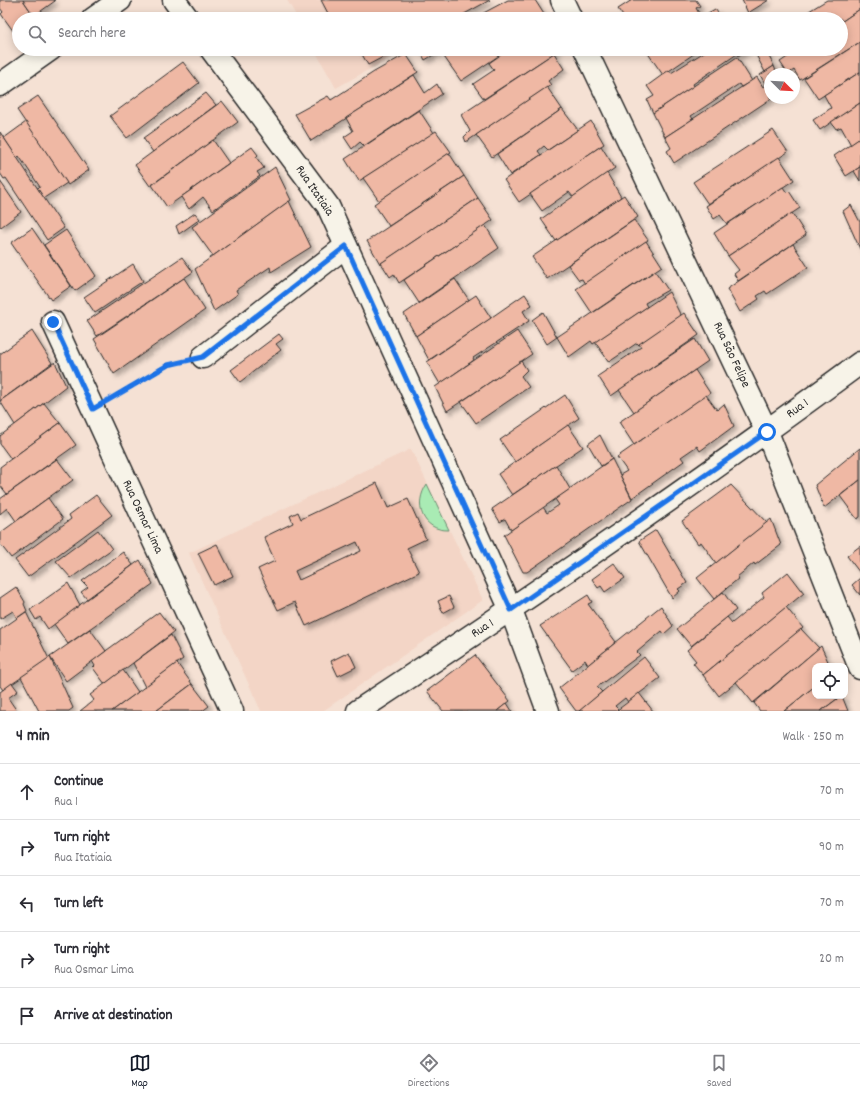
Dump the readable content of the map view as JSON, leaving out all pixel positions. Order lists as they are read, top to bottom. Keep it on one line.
{"streets":{"street":["Rua Itatiaia","Rua São Felipe","Rua 1","Rua Osmar Lima"]},"crossings":[["Rua Itatiaia","Rua 1"],["Rua São Felipe","Rua 1"]],"north":"bottom right","page":{"search":"Search here","heading":["4 min","Walk · 250 m"],"list":[["Continue","Rua 1","70 m"],["Turn right","Rua Itatiaia","90 m"],["Turn left","70 m"],["Turn right","Rua Osmar Lima","20 m"],"Arrive at destination"],"nav":["Map","Directions","Saved"]}}
